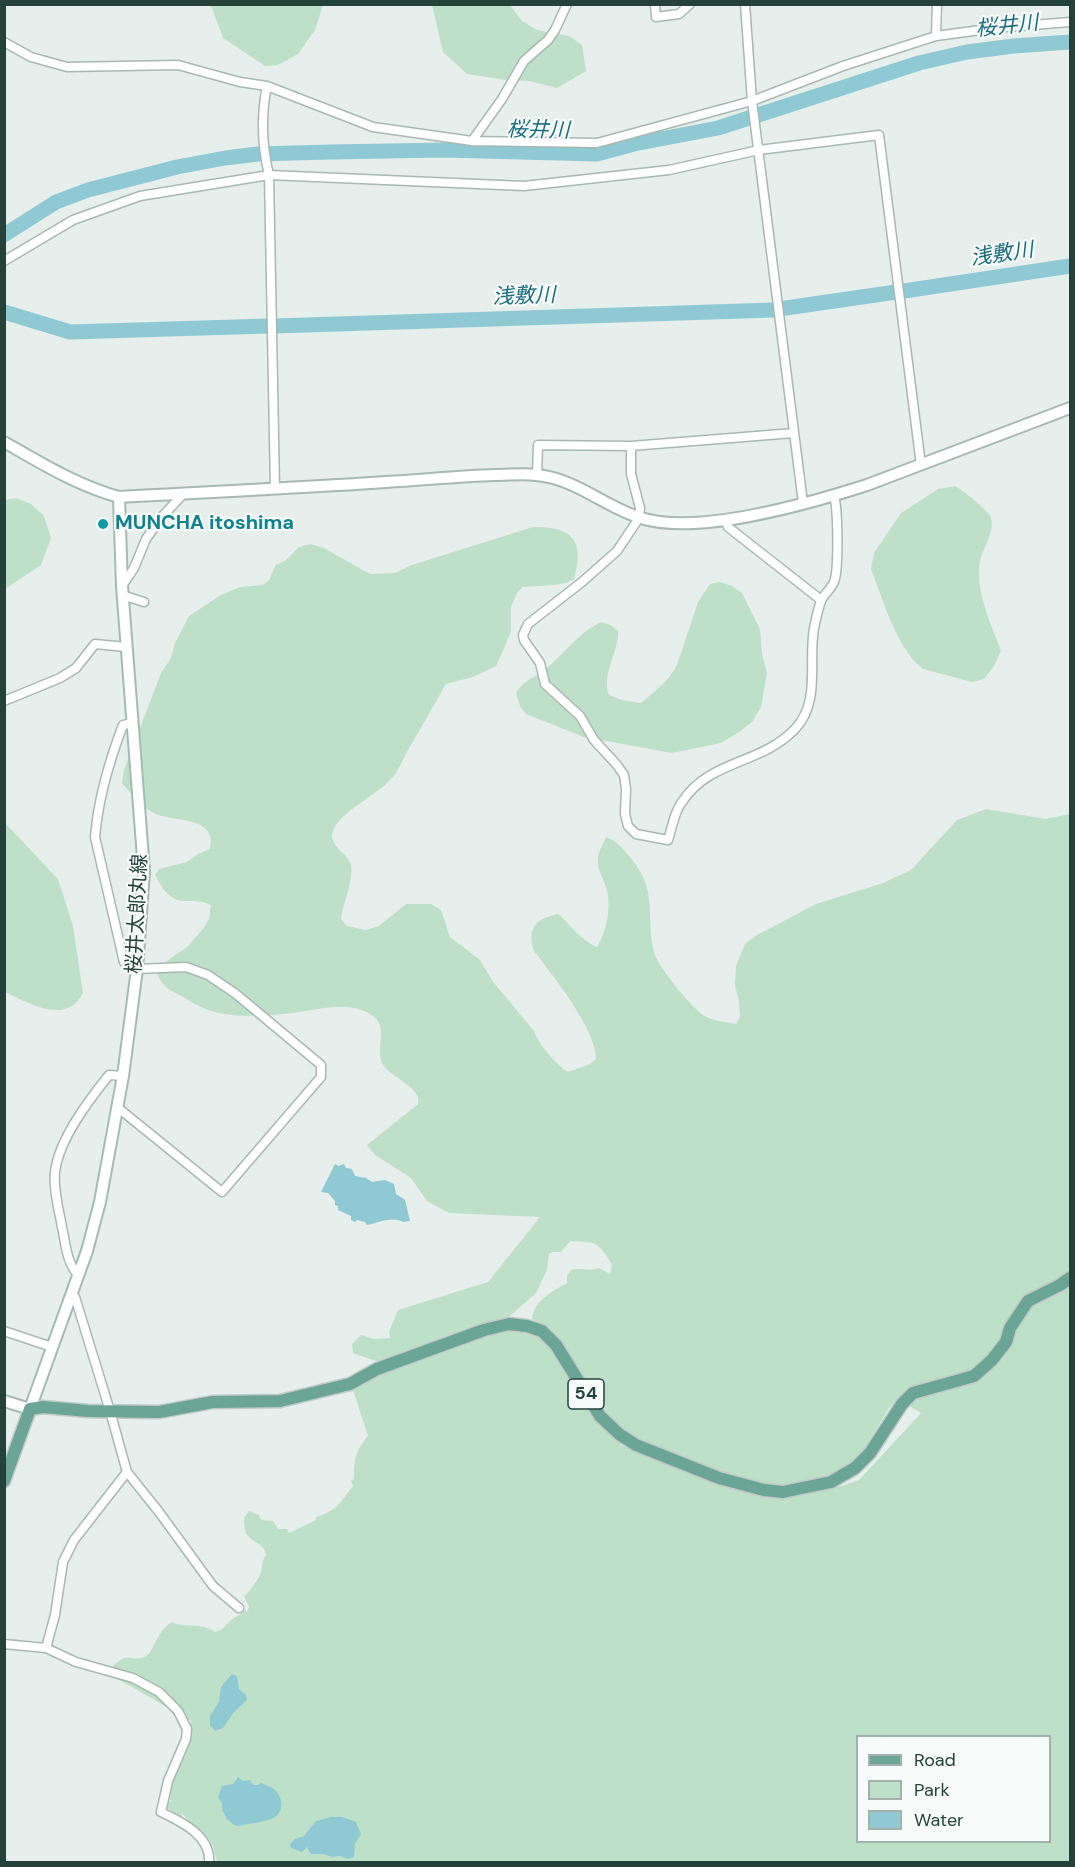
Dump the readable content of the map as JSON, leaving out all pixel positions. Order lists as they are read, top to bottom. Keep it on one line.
{"streets":{"main road":["桜井太郎丸線","54"]},"crossings":[["桜井太郎丸線","54"]],"water":["桜井川","浅敷川"],"places":["MUNCHA itoshima"],"legend":["Road","Park","Water"]}
